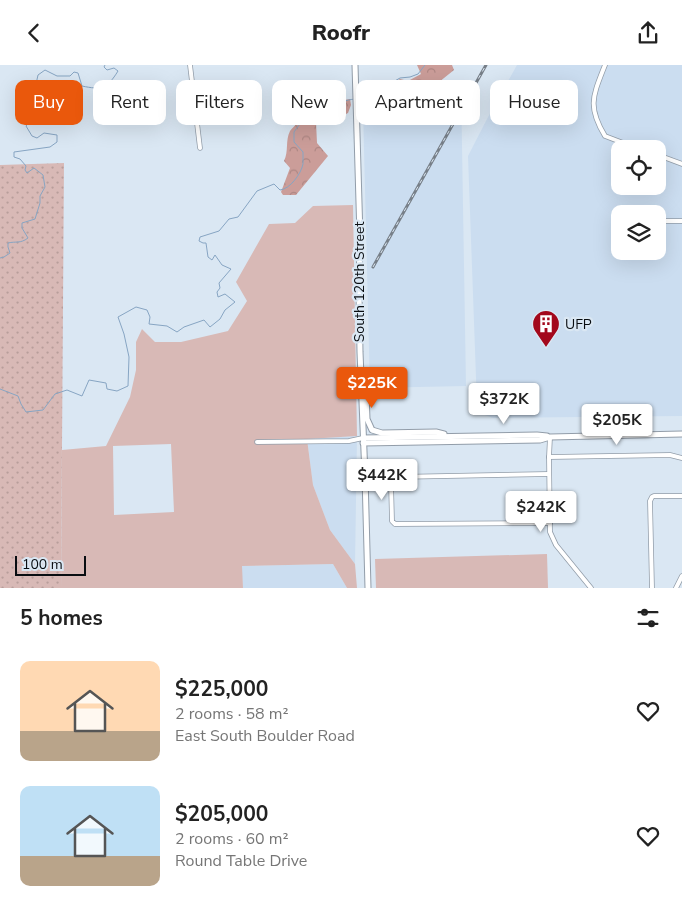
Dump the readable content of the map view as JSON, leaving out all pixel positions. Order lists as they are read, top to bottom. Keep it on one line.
{"streets":{"main road":["South 120th Street"]},"places":{"building":["UFP"]},"scale_bar":"100 m","page":{"header":"Roofr","chip":["Buy","Rent","Filters","New","Apartment","House"],"price":["$225K","$372K","$205K","$442K","$242K"],"scale":"100 m","heading":"5 homes","list":[{"name":"$225,000","note":"2 rooms · 58 m² · East South Boulder Road"},{"name":"$205,000","note":"2 rooms · 60 m² · Round Table Drive"}]}}
